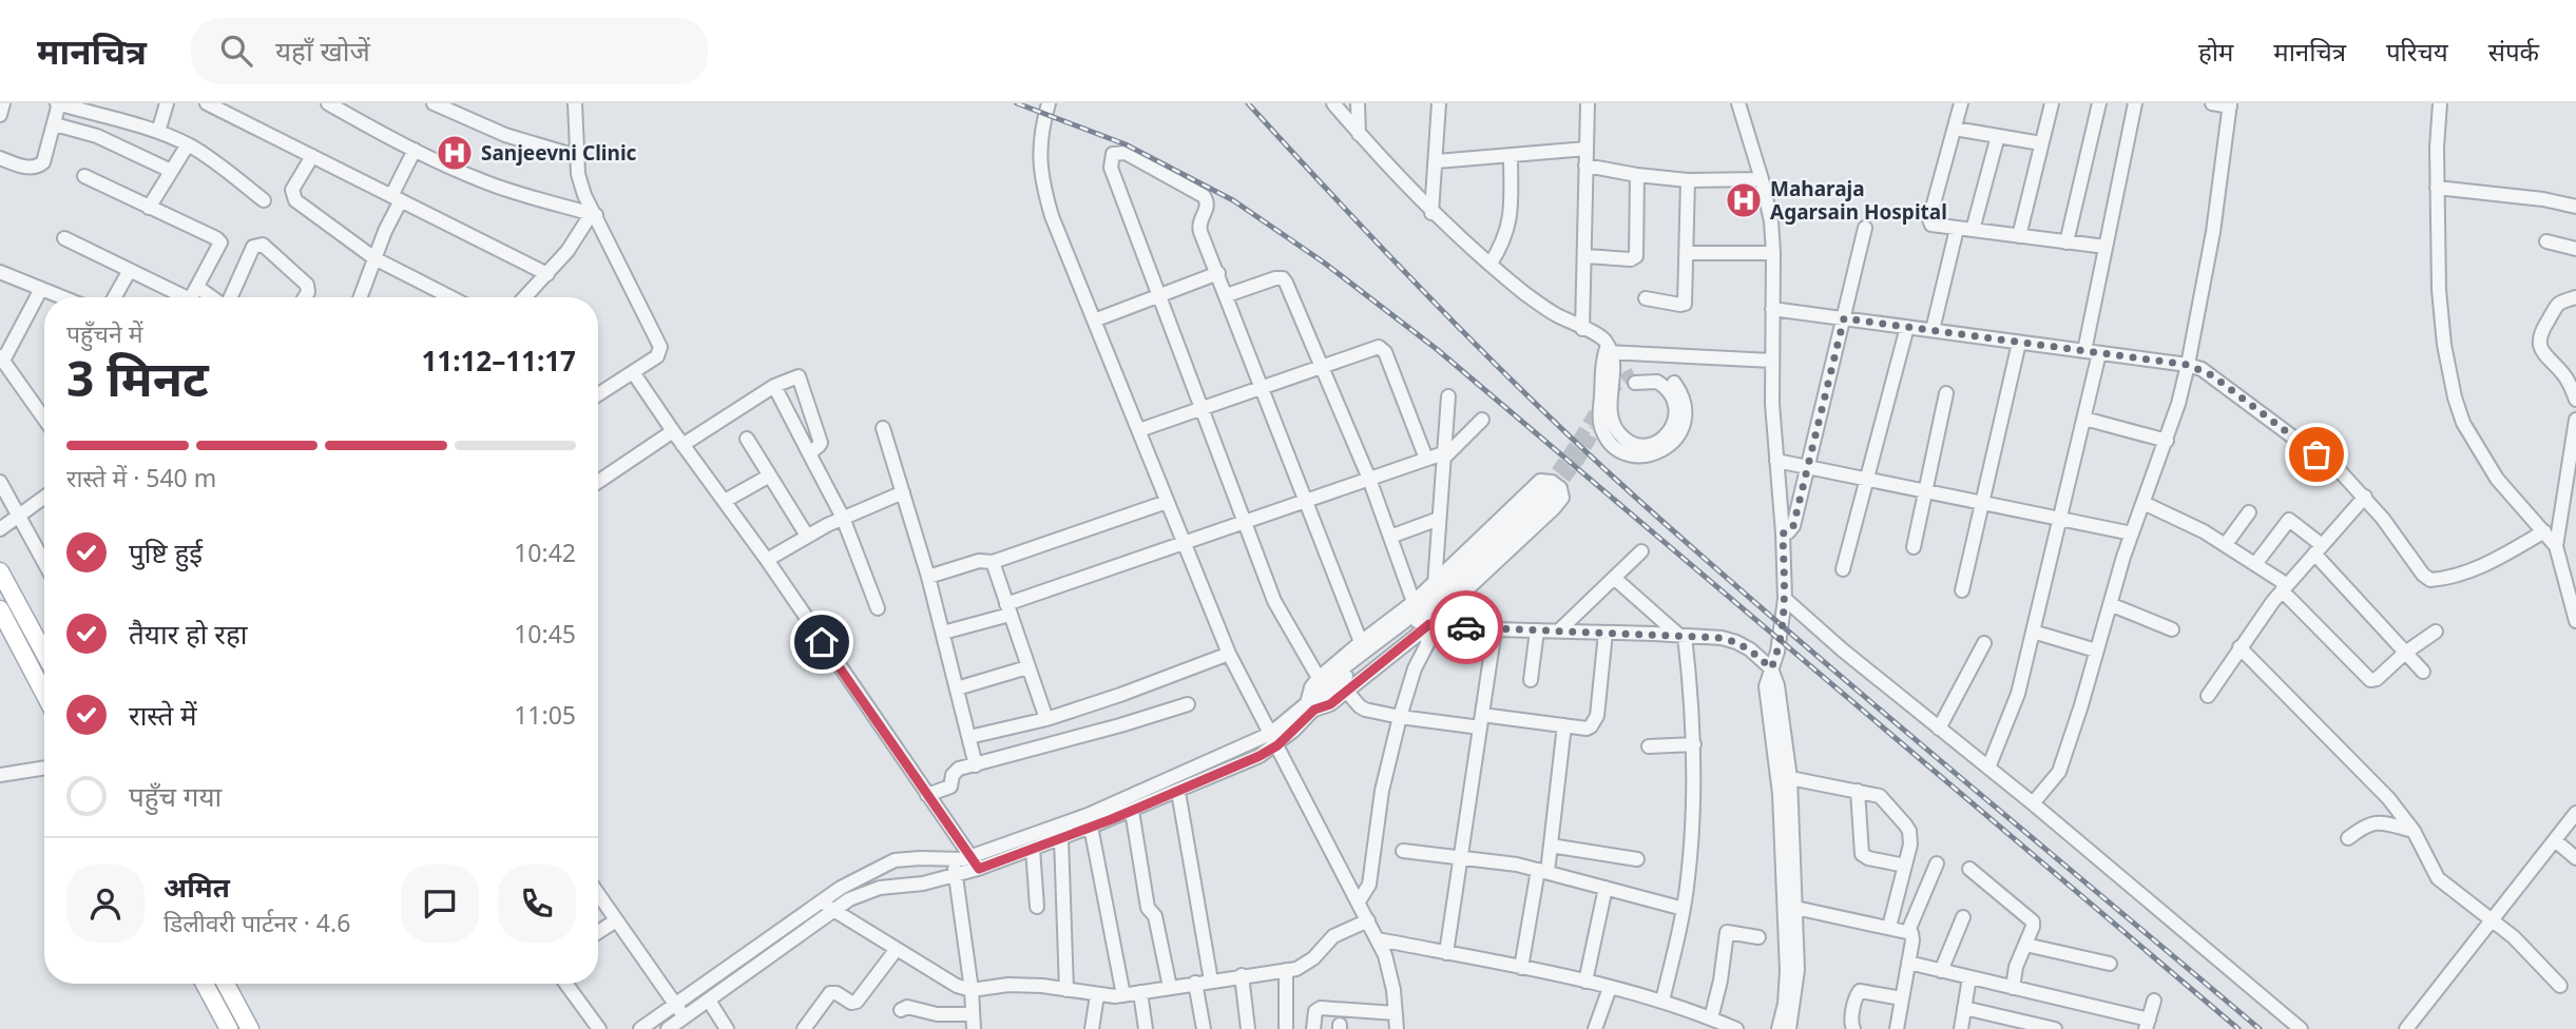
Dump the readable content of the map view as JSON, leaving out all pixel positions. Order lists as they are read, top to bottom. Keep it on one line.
{"places":{"hospital":["Sanjeevni Clinic","Maharaja Agarsain Hospital"]},"page":{"header":"मानचित्र","search":"यहाँ खोजें","nav":["होम","मानचित्र","परिचय","संपर्क"],"heading":["3 मिनट","पहुँचने में","11:12–11:17"],"panel":["अमित","डिलीवरी पार्टनर · 4.6"],"bar":"रास्ते में · 540 m","list":[["पुष्टि हुई","10:42"],["तैयार हो रहा","10:45"],["रास्ते में","11:05"],"पहुँच गया"]}}
